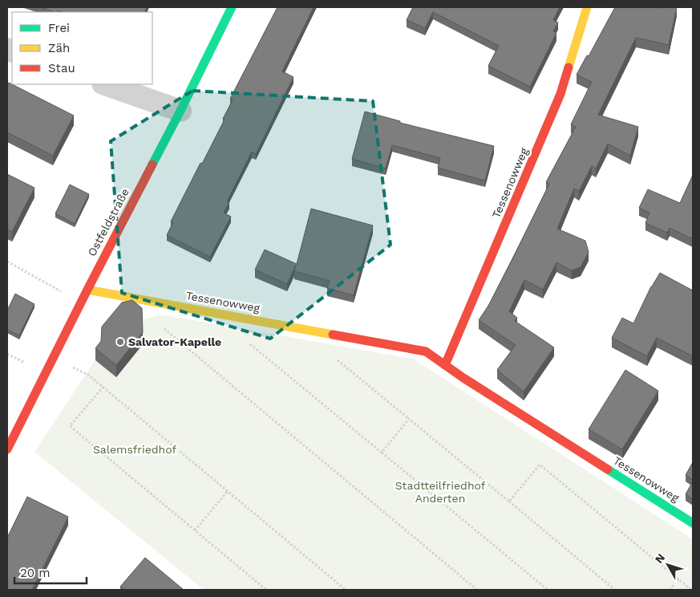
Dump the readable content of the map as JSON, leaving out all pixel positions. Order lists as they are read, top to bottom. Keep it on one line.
{"streets":{"street":["Tessenowweg","Ostfeldstraße"]},"crossings":[["Tessenowweg","Ostfeldstraße"]],"parks":["Salemsfriedhof","Stadtteilfriedhof Anderten"],"places":["Salvator-Kapelle"],"legend":["Frei","Zäh","Stau"],"scale_bar":"20 m","north":"top left"}
